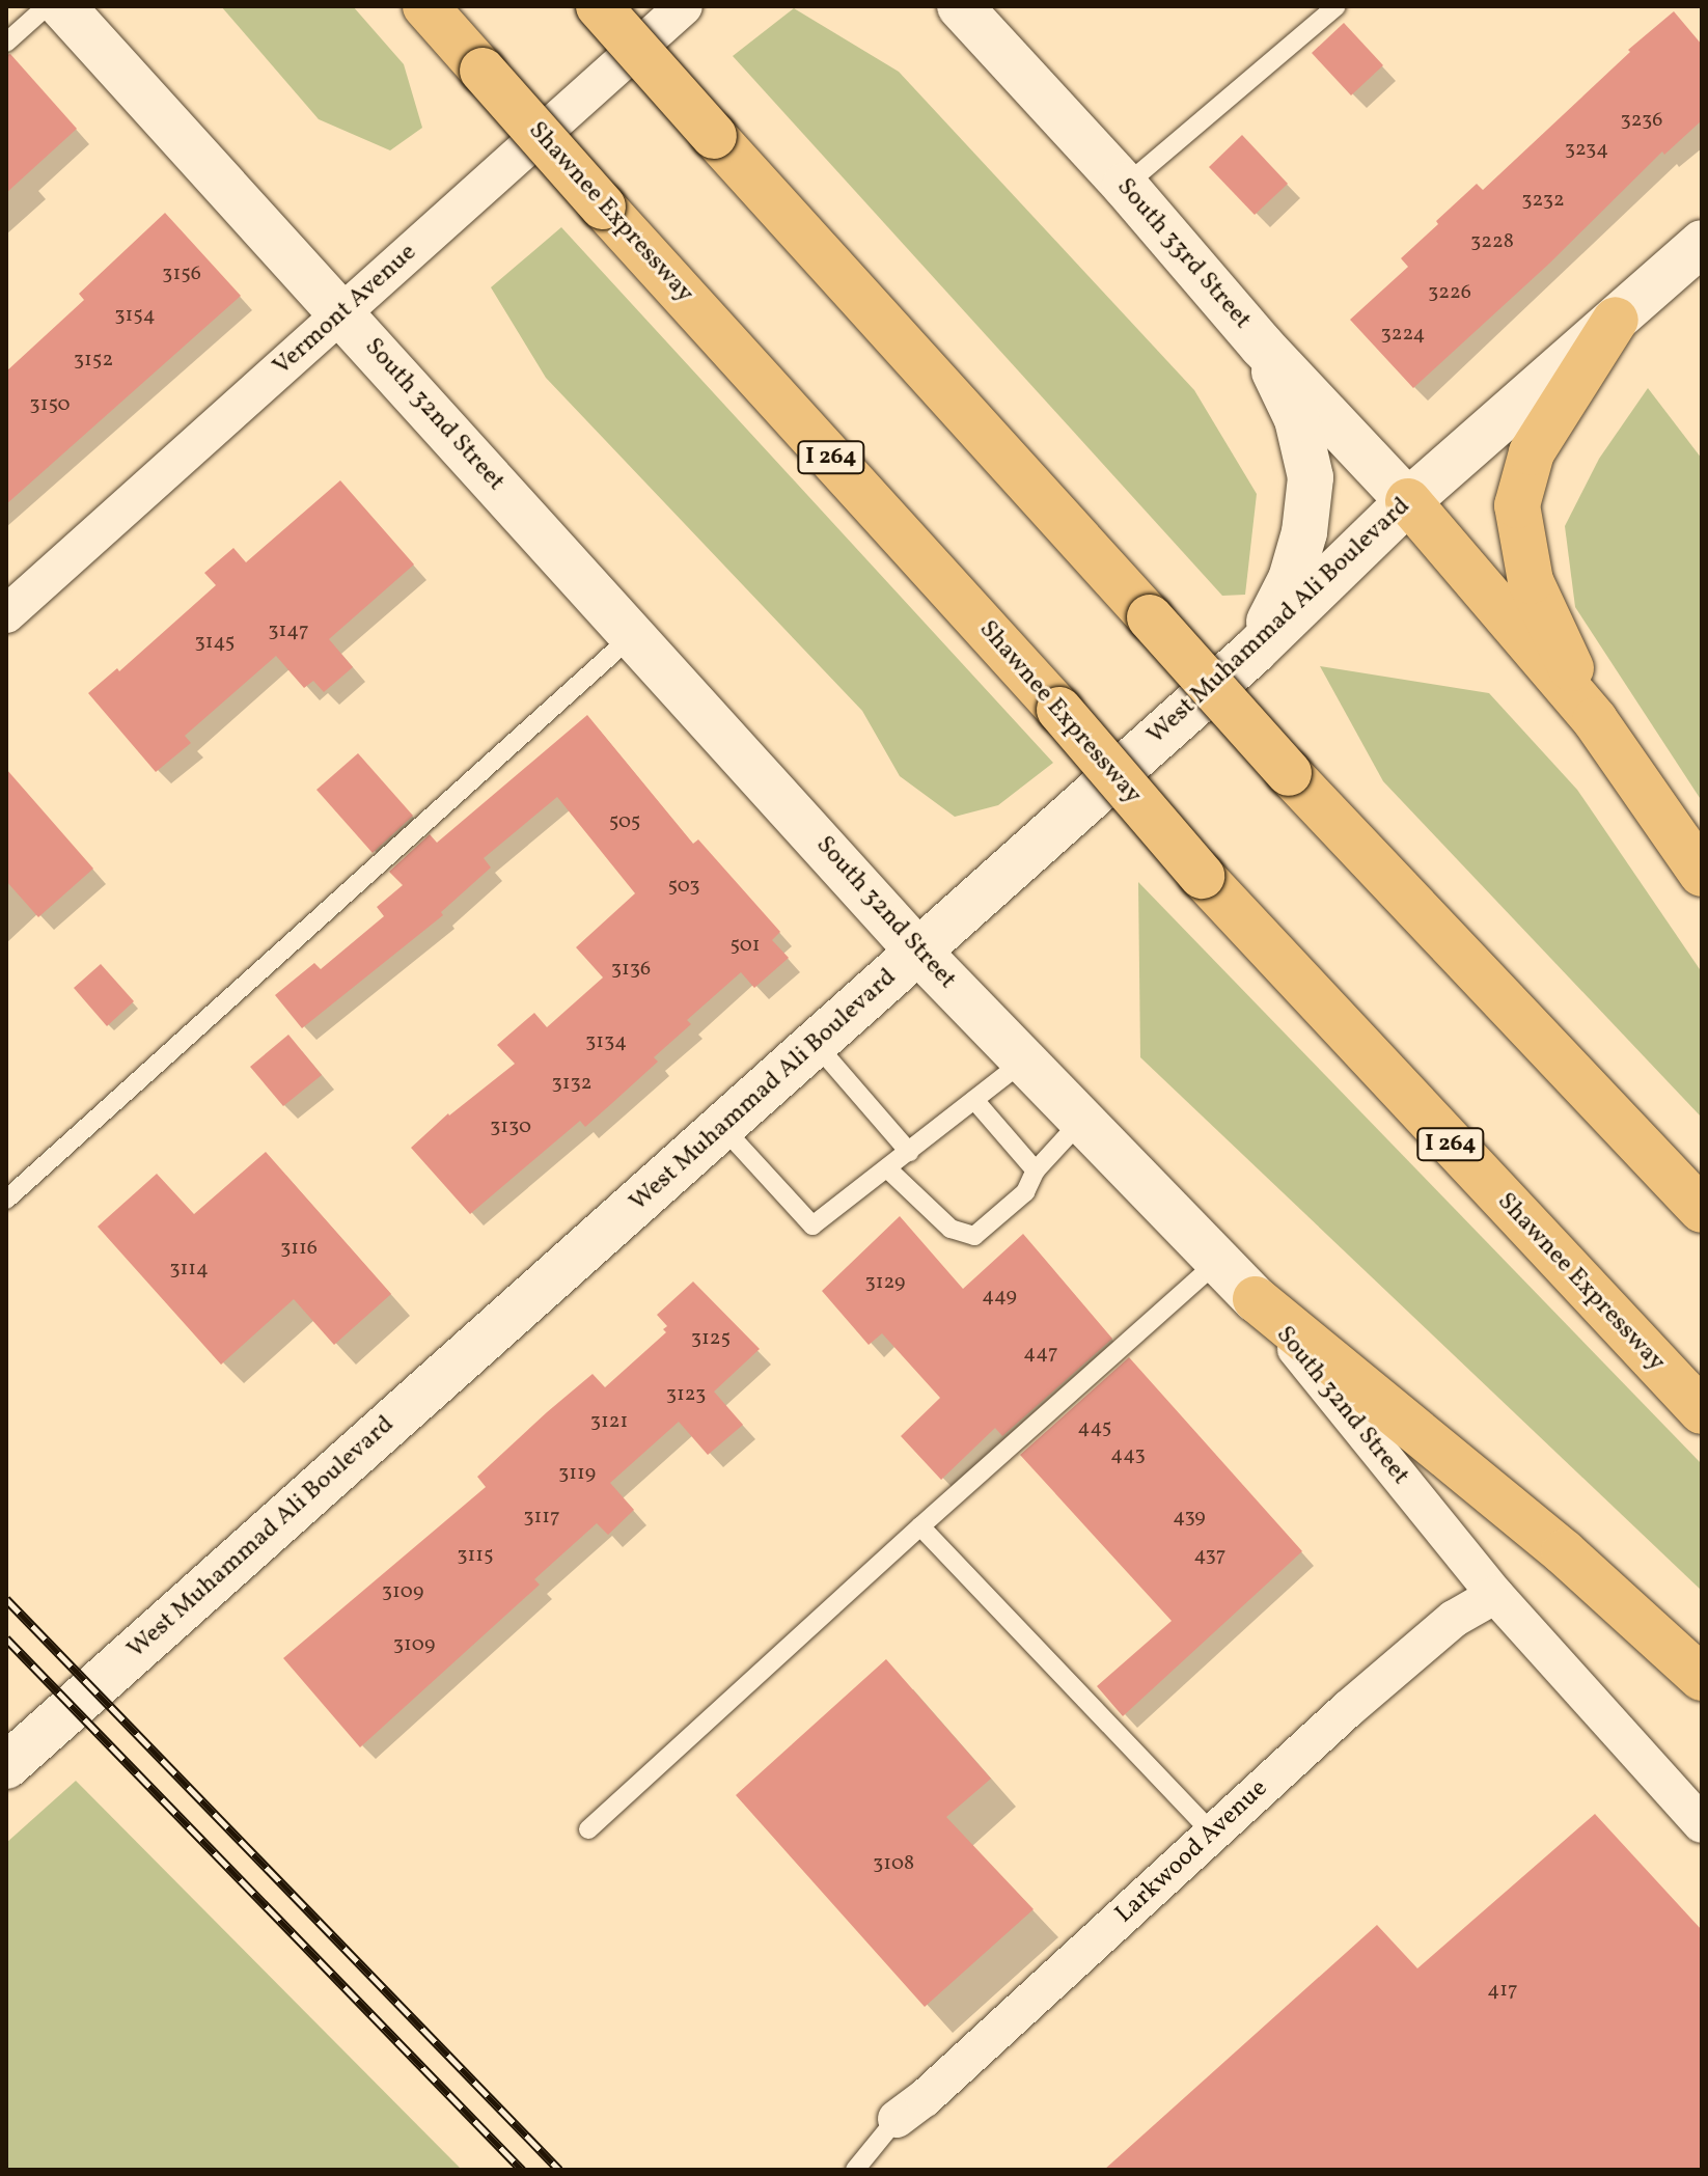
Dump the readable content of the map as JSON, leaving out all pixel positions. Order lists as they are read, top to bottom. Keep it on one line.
{"streets":{"highway":["Shawnee Expressway","I 264"],"main road":["South 33rd Street","South 32nd Street","West Muhammad Ali Boulevard"],"street":["Vermont Avenue","Larkwood Avenue"]},"crossings":[["South 33rd Street","West Muhammad Ali Boulevard"],["Vermont Avenue","South 32nd Street"],["South 32nd Street","West Muhammad Ali Boulevard"],["South 32nd Street","Larkwood Avenue"]],"house_numbers":["3236","3234","3232","3228","3156","3226","3154","3224","3152","3150","3147","3145","505","503","501","3136","3134","3132","3130","3116","3114","3129","449","3125","447","3123","3121","445","443","3119","3117","439","3115","437","3109","3109","3108","417"]}
